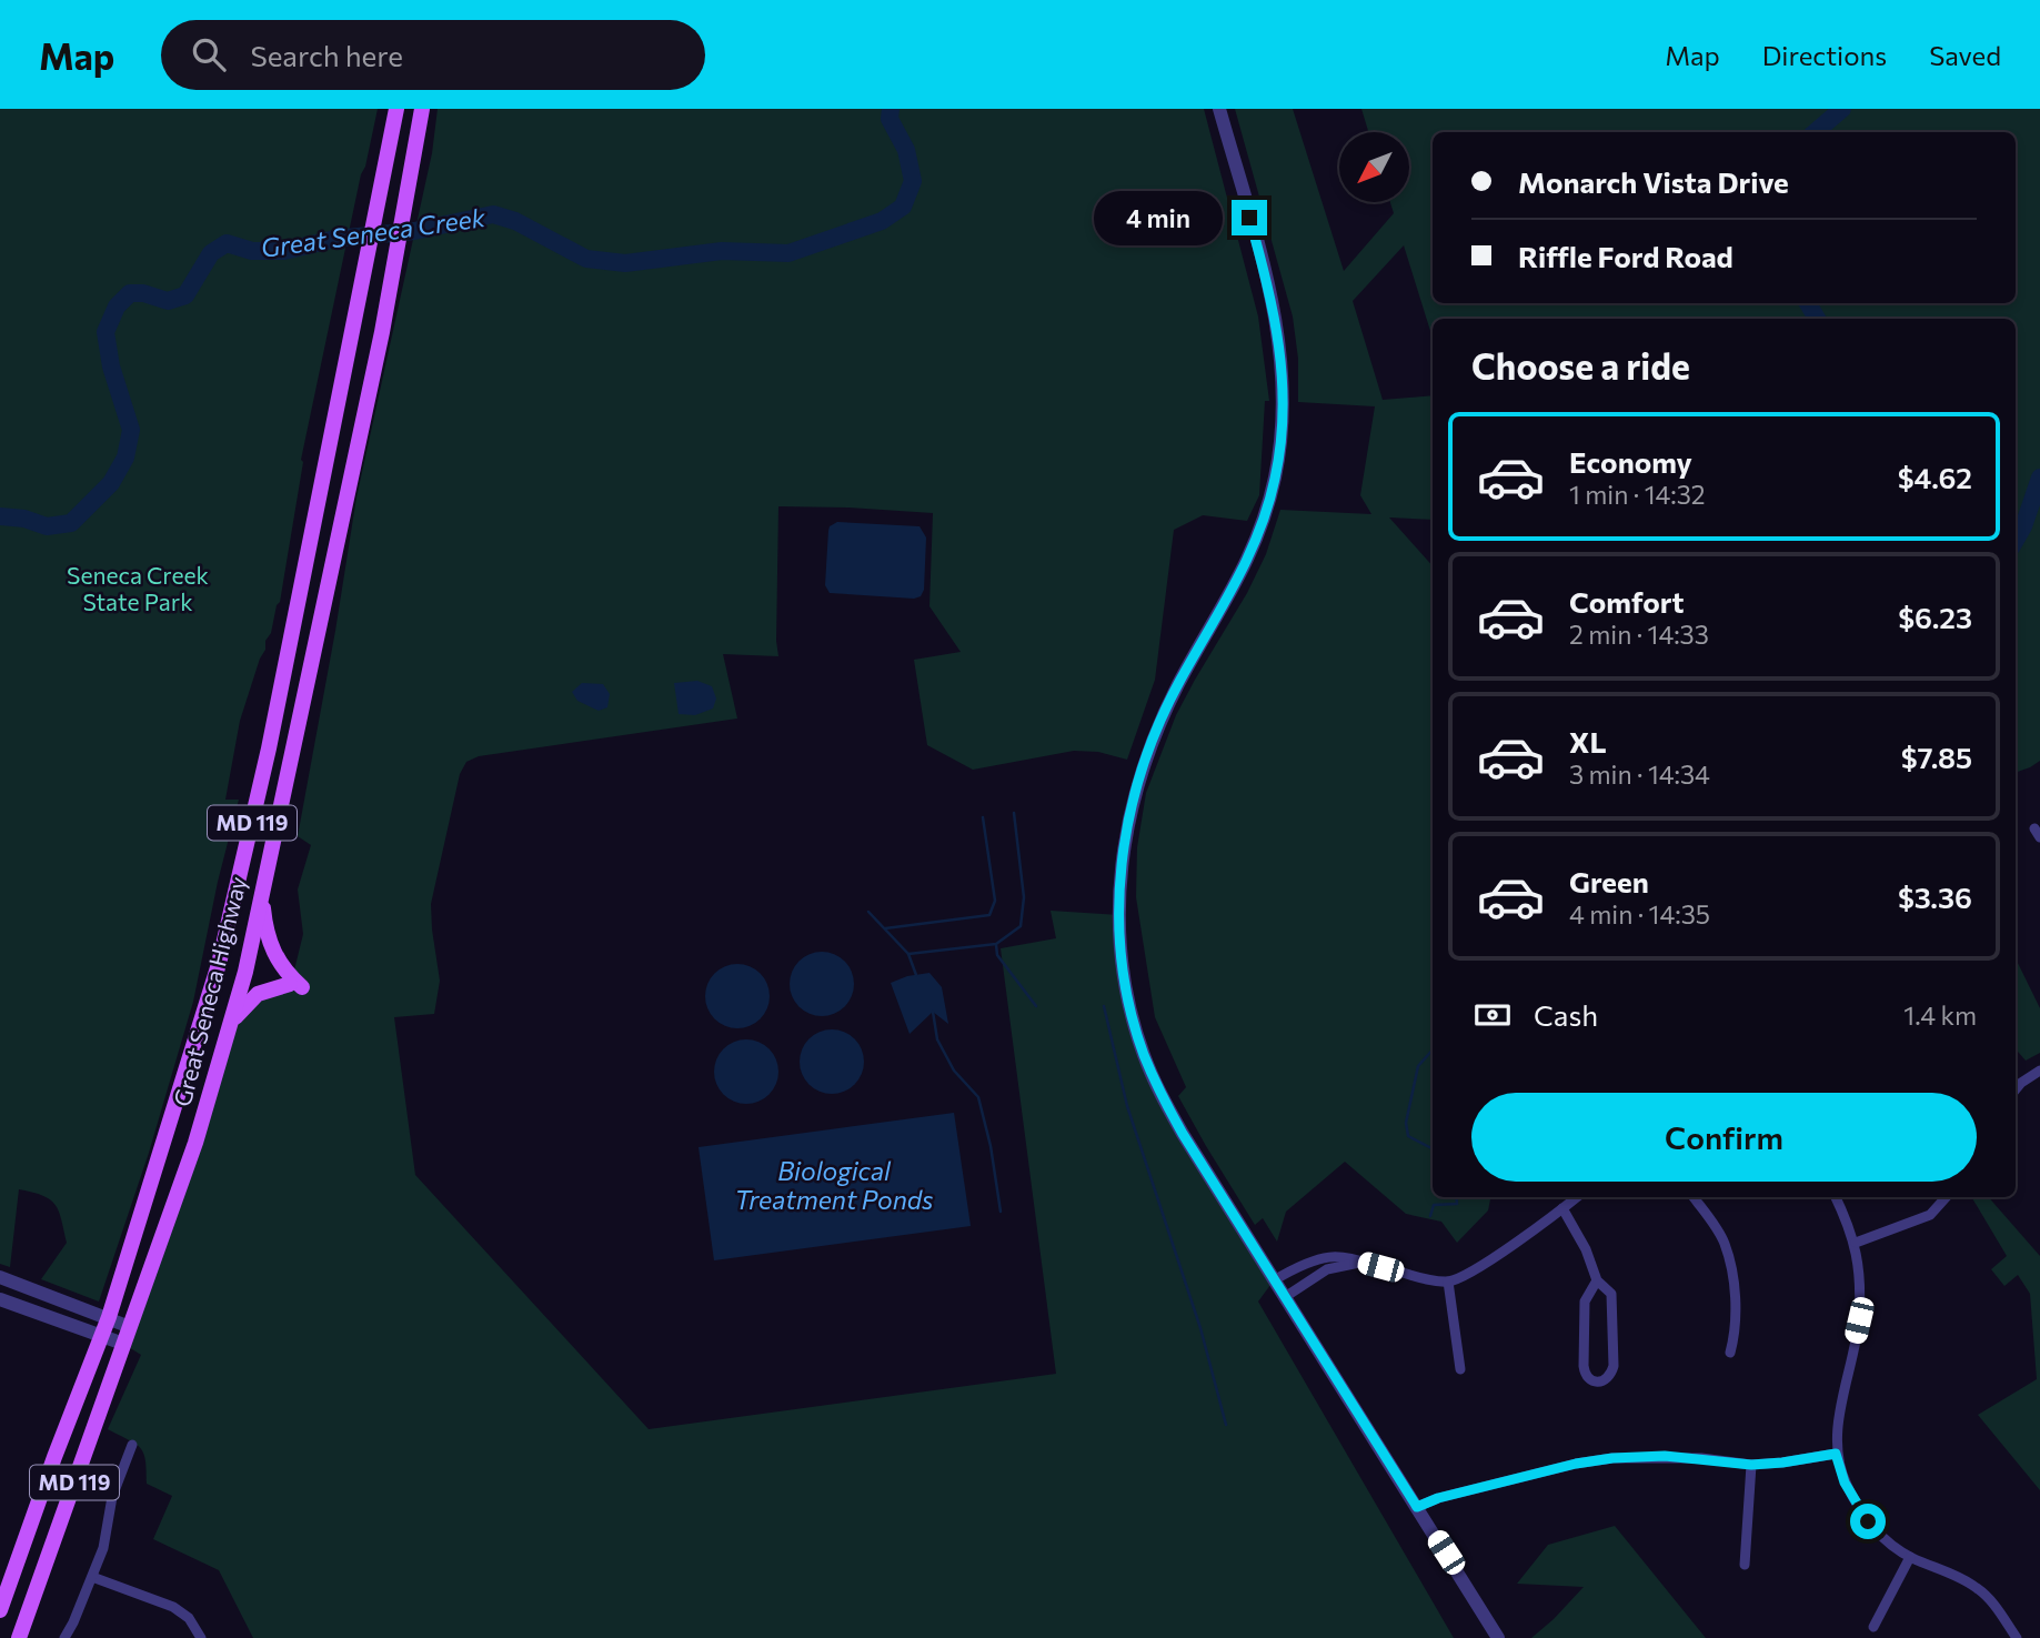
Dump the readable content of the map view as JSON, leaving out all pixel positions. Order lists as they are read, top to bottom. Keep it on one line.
{"streets":{"main road":["MD 119","Great Seneca Highway"]},"water":["Great Seneca Creek","Biological Treatment Ponds"],"parks":["Seneca Creek State Park"],"north":"bottom left","page":{"header":"Map","search":"Search here","nav":["Map","Directions","Saved"],"banner":["Monarch Vista Drive","Riffle Ford Road"],"bubble":"4 min","heading":"Choose a ride","list":[{"name":"Economy","note":"1 min · 14:32","value":"$4.62"},{"name":"Comfort","note":"2 min · 14:33","value":"$6.23"},{"name":"XL","note":"3 min · 14:34","value":"$7.85"},{"name":"Green","note":"4 min · 14:35","value":"$3.36"}],"pay":["Cash","1.4 km"],"buttons":"Confirm"}}
